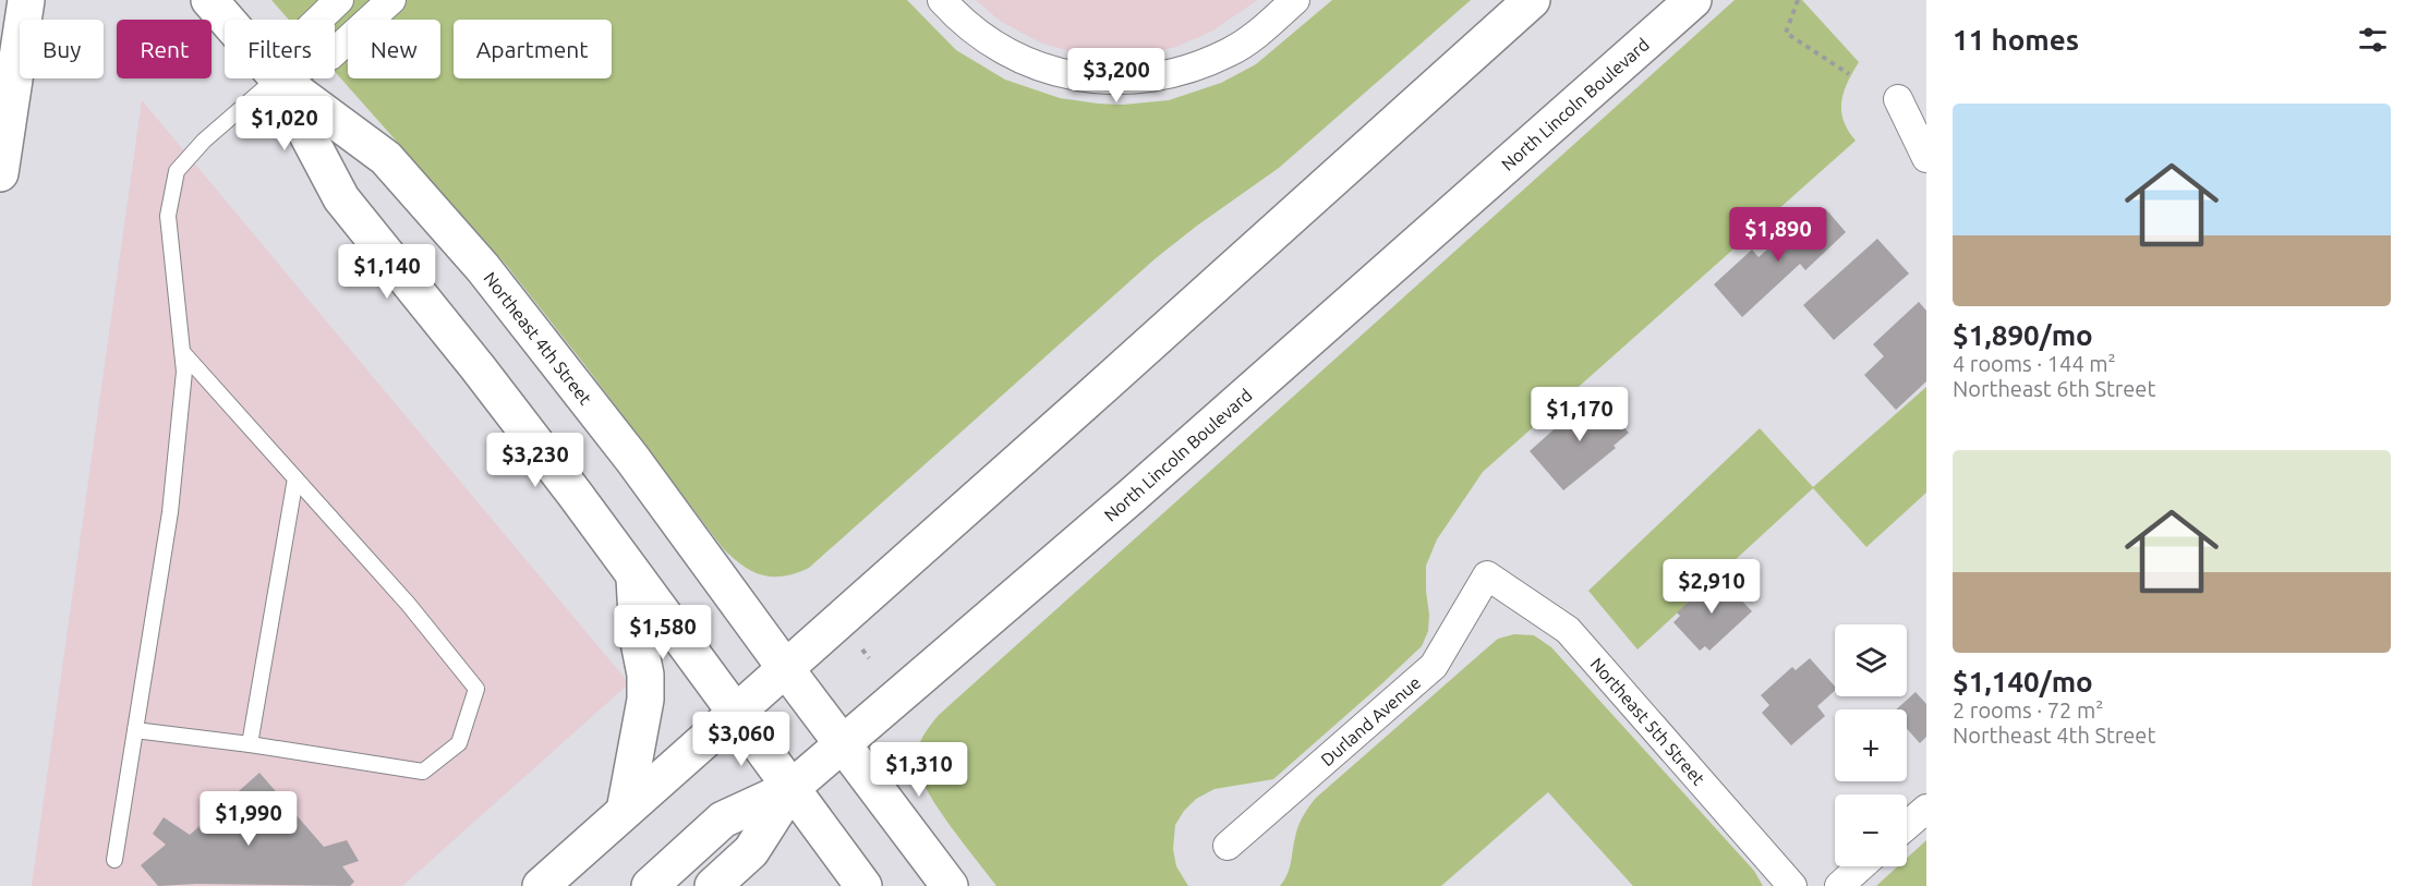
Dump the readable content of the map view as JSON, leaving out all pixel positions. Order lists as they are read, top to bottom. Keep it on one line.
{"streets":{"main road":["North Lincoln Boulevard","Northeast 4th Street"],"street":["Durland Avenue","Northeast 5th Street"]},"crossings":[["North Lincoln Boulevard","Northeast 4th Street"],["Durland Avenue","Northeast 5th Street"]],"page":{"heading":"11 homes","chip":["Buy","Rent","Filters","New","Apartment"],"price":["$3,200","$1,020","$1,890","$1,140","$1,170","$3,230","$2,910","$1,580","$3,060","$1,310","$1,990"],"list":[{"name":"$1,890/mo","note":"4 rooms · 144 m² · Northeast 6th Street"},{"name":"$1,140/mo","note":"2 rooms · 72 m² · Northeast 4th Street"}],"map_buttons":["+","−"]}}
